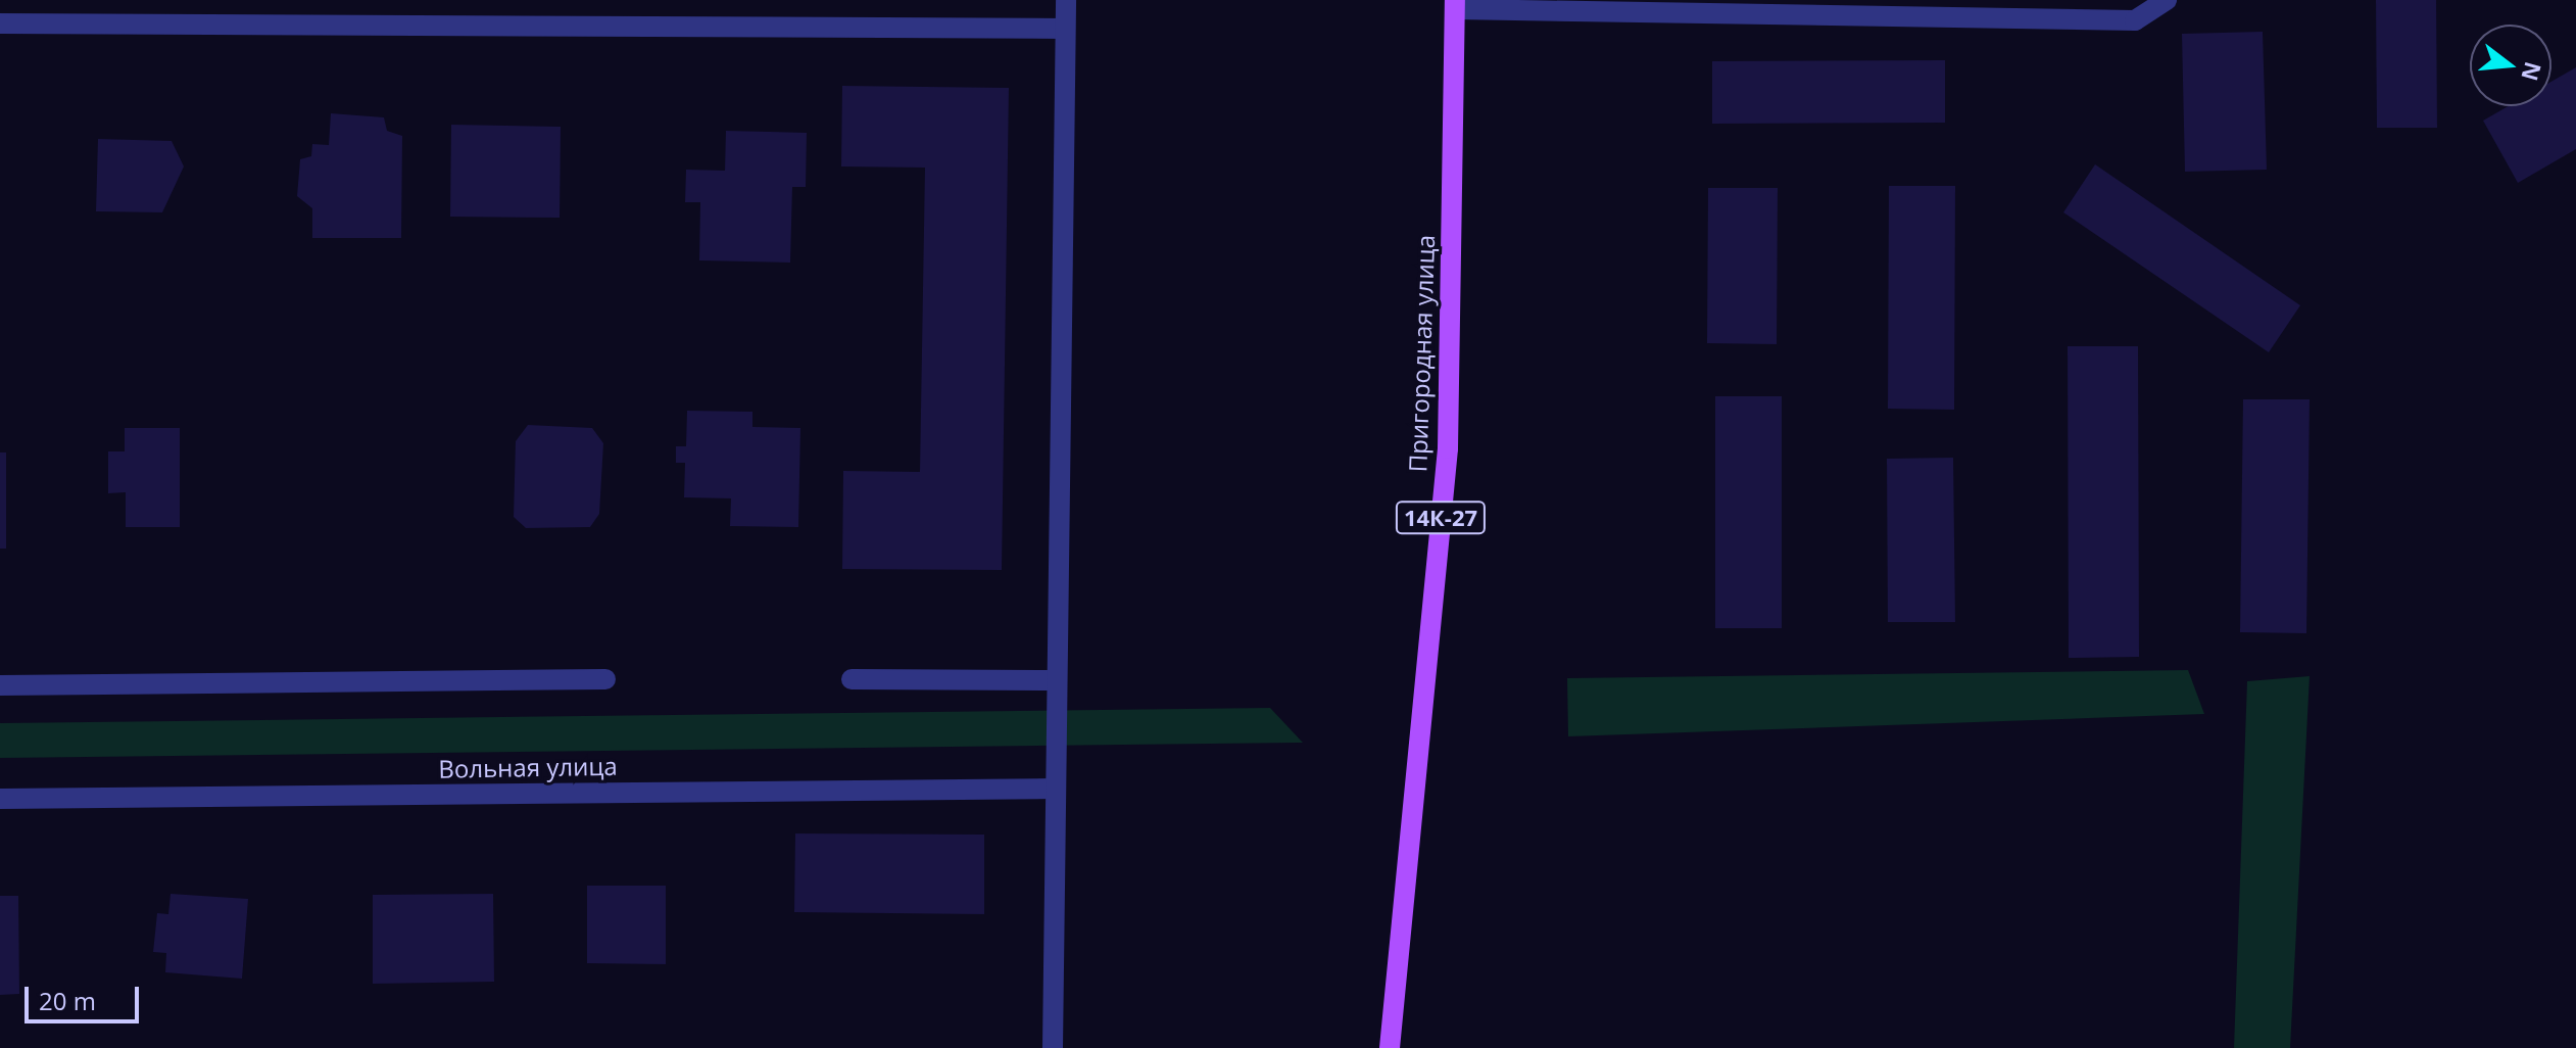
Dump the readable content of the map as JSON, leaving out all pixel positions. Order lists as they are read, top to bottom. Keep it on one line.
{"streets":{"main road":["Пригородная улица","14К-27"],"street":["Вольная улица"]},"scale_bar":"20 m","north":"right"}
